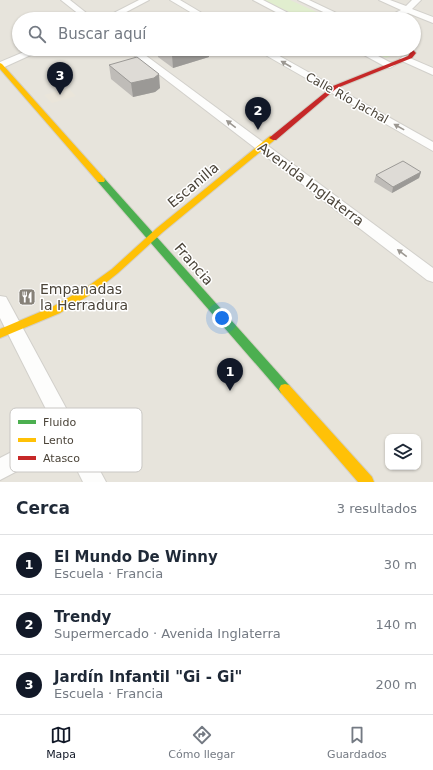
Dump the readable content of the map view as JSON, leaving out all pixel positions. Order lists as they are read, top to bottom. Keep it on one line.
{"streets":{"street":["Calle Río Jachal","Avenida Inglaterra","Escanilla","Francia"]},"crossings":[["Calle Río Jachal","Escanilla"],["Avenida Inglaterra","Escanilla"],["Escanilla","Francia"]],"one_way":["Avenida Inglaterra"],"places":{"restaurant":["Empanadas la Herradura"]},"legend":["Fluido","Lento","Atasco"],"page":{"search":"Buscar aquí","pins":["3","2","1"],"heading":["Cerca","3 resultados"],"list":[{"mark":"1","name":"El Mundo De Winny","note":"Escuela · Francia","value":"30 m"},{"mark":"2","name":"Trendy","note":"Supermercado · Avenida Inglaterra","value":"140 m"},{"mark":"3","name":"Jardín Infantil \"Gi - Gi\"","note":"Escuela · Francia","value":"200 m"}],"nav":["Mapa","Cómo llegar","Guardados"]}}
